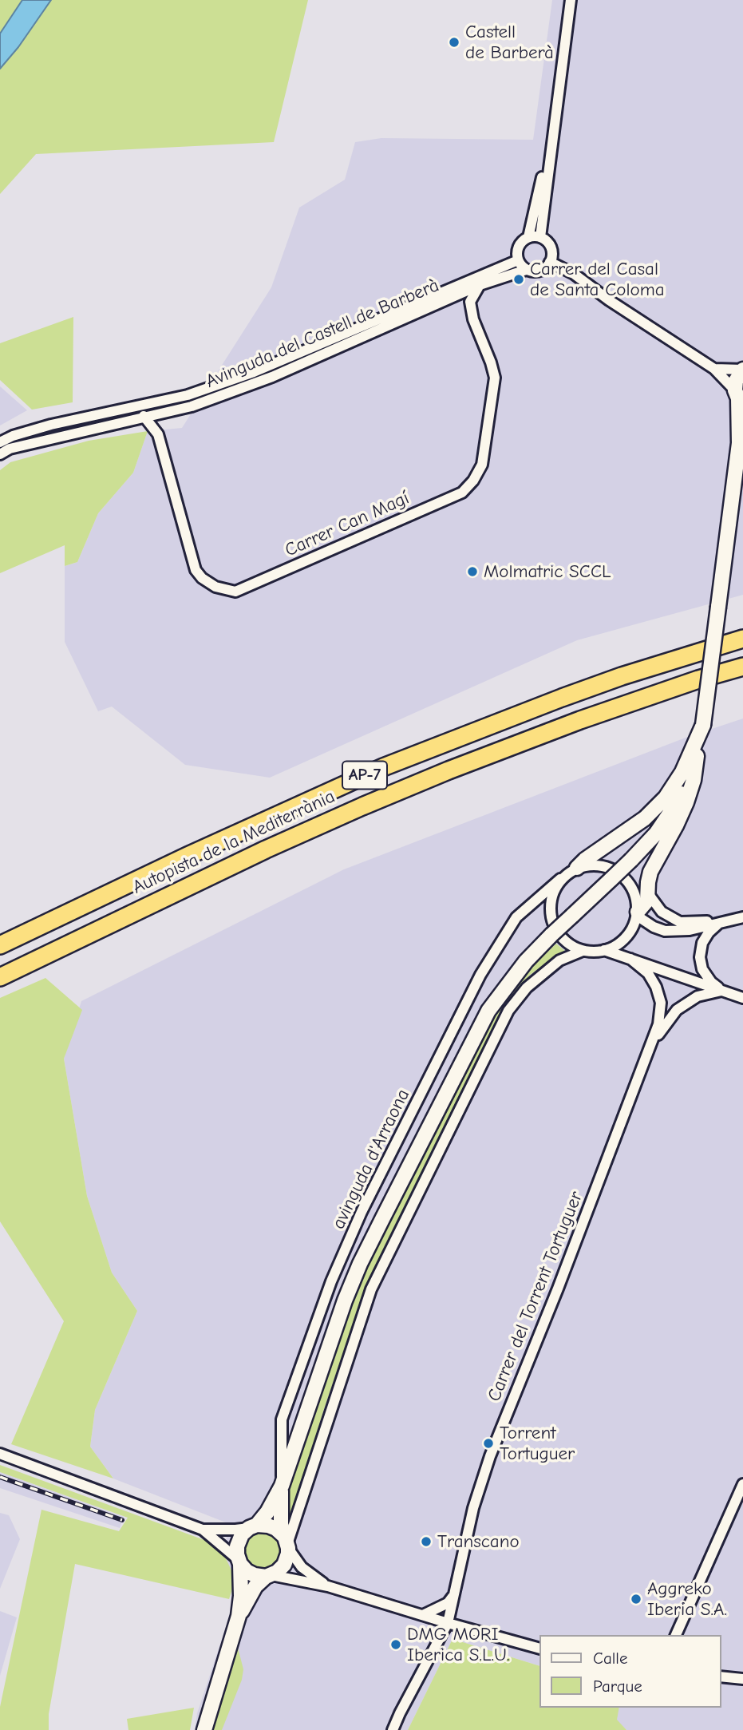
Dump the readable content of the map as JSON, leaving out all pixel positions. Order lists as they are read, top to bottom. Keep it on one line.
{"streets":{"highway":["AP-7","Autopista de la Mediterrània"],"street":["Avinguda del Castell de Barberà","Carrer Can Magí","avinguda d'Arraona","Carrer del Torrent Tortuguer"]},"crossings":[["Avinguda del Castell de Barberà","Carrer Can Magí"]],"places":["Castell de Barberà","Carrer del Casal de Santa Coloma","Molmatric SCCL","Torrent Tortuguer","Transcano","Aggreko Iberia S.A.","DMG MORI Iberica S.L.U."],"legend":["Calle","Parque"]}
